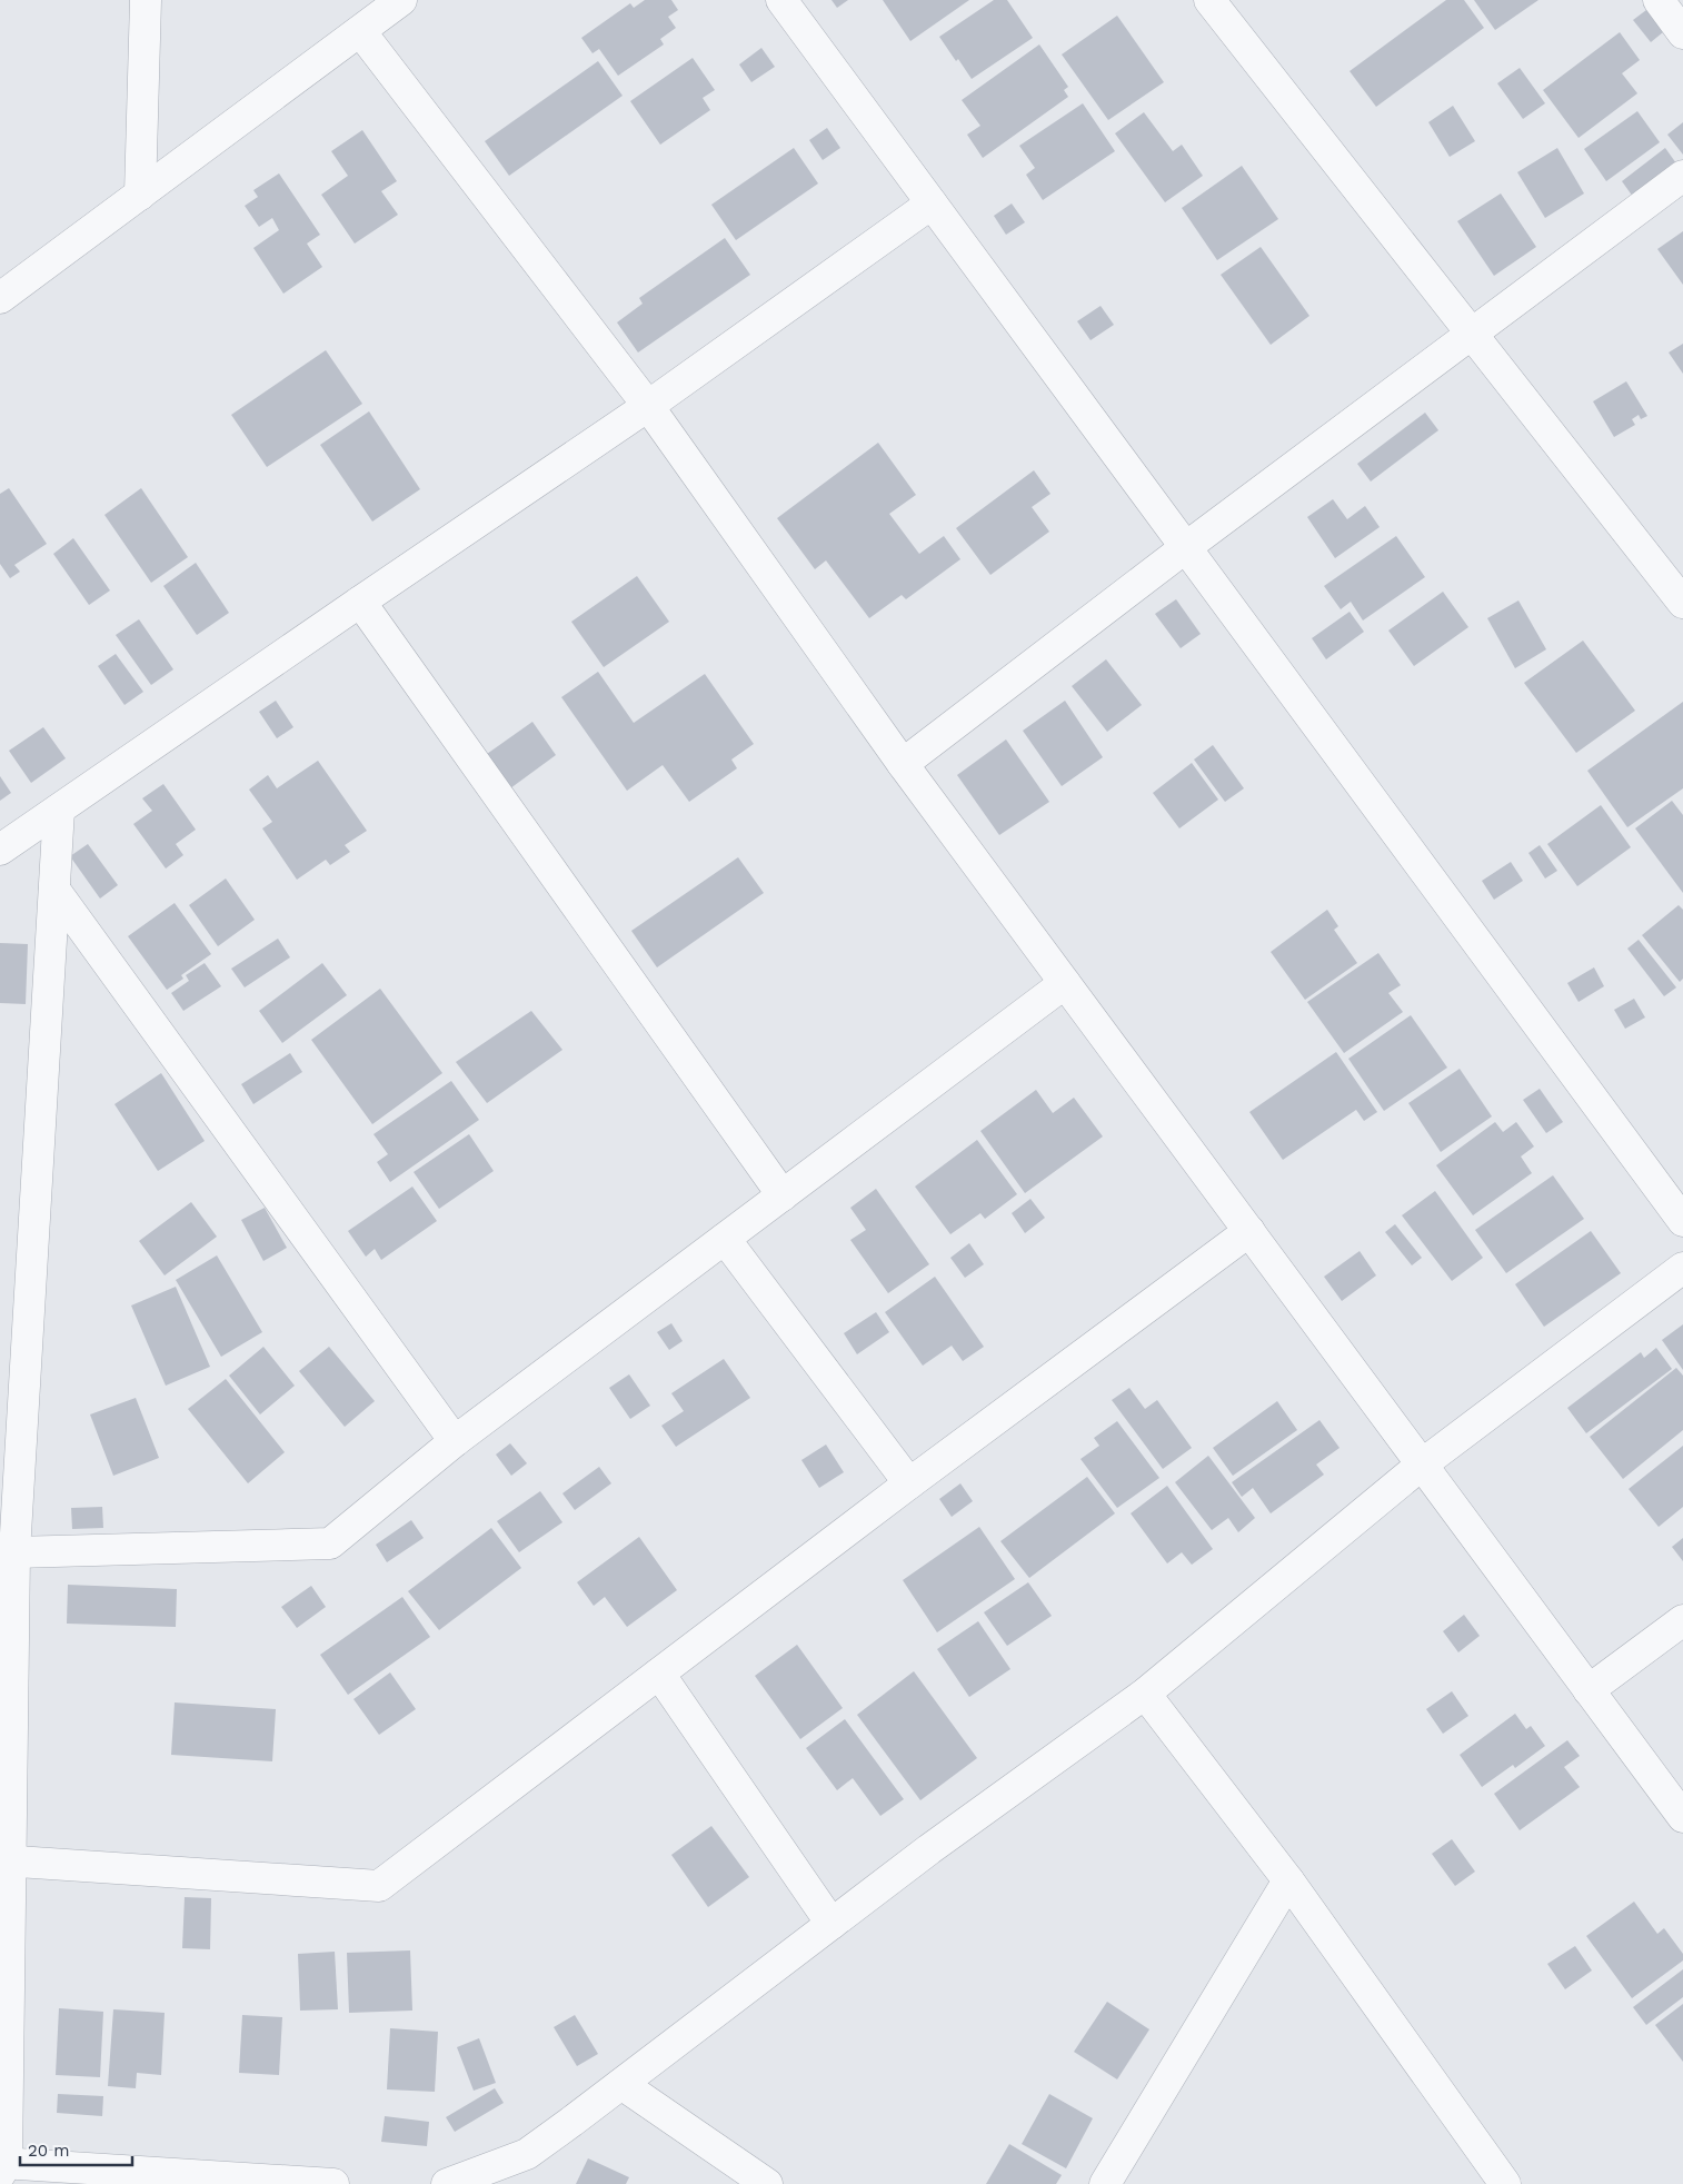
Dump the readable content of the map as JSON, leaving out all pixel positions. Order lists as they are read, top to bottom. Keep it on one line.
{"scale_bar":"20 m"}
